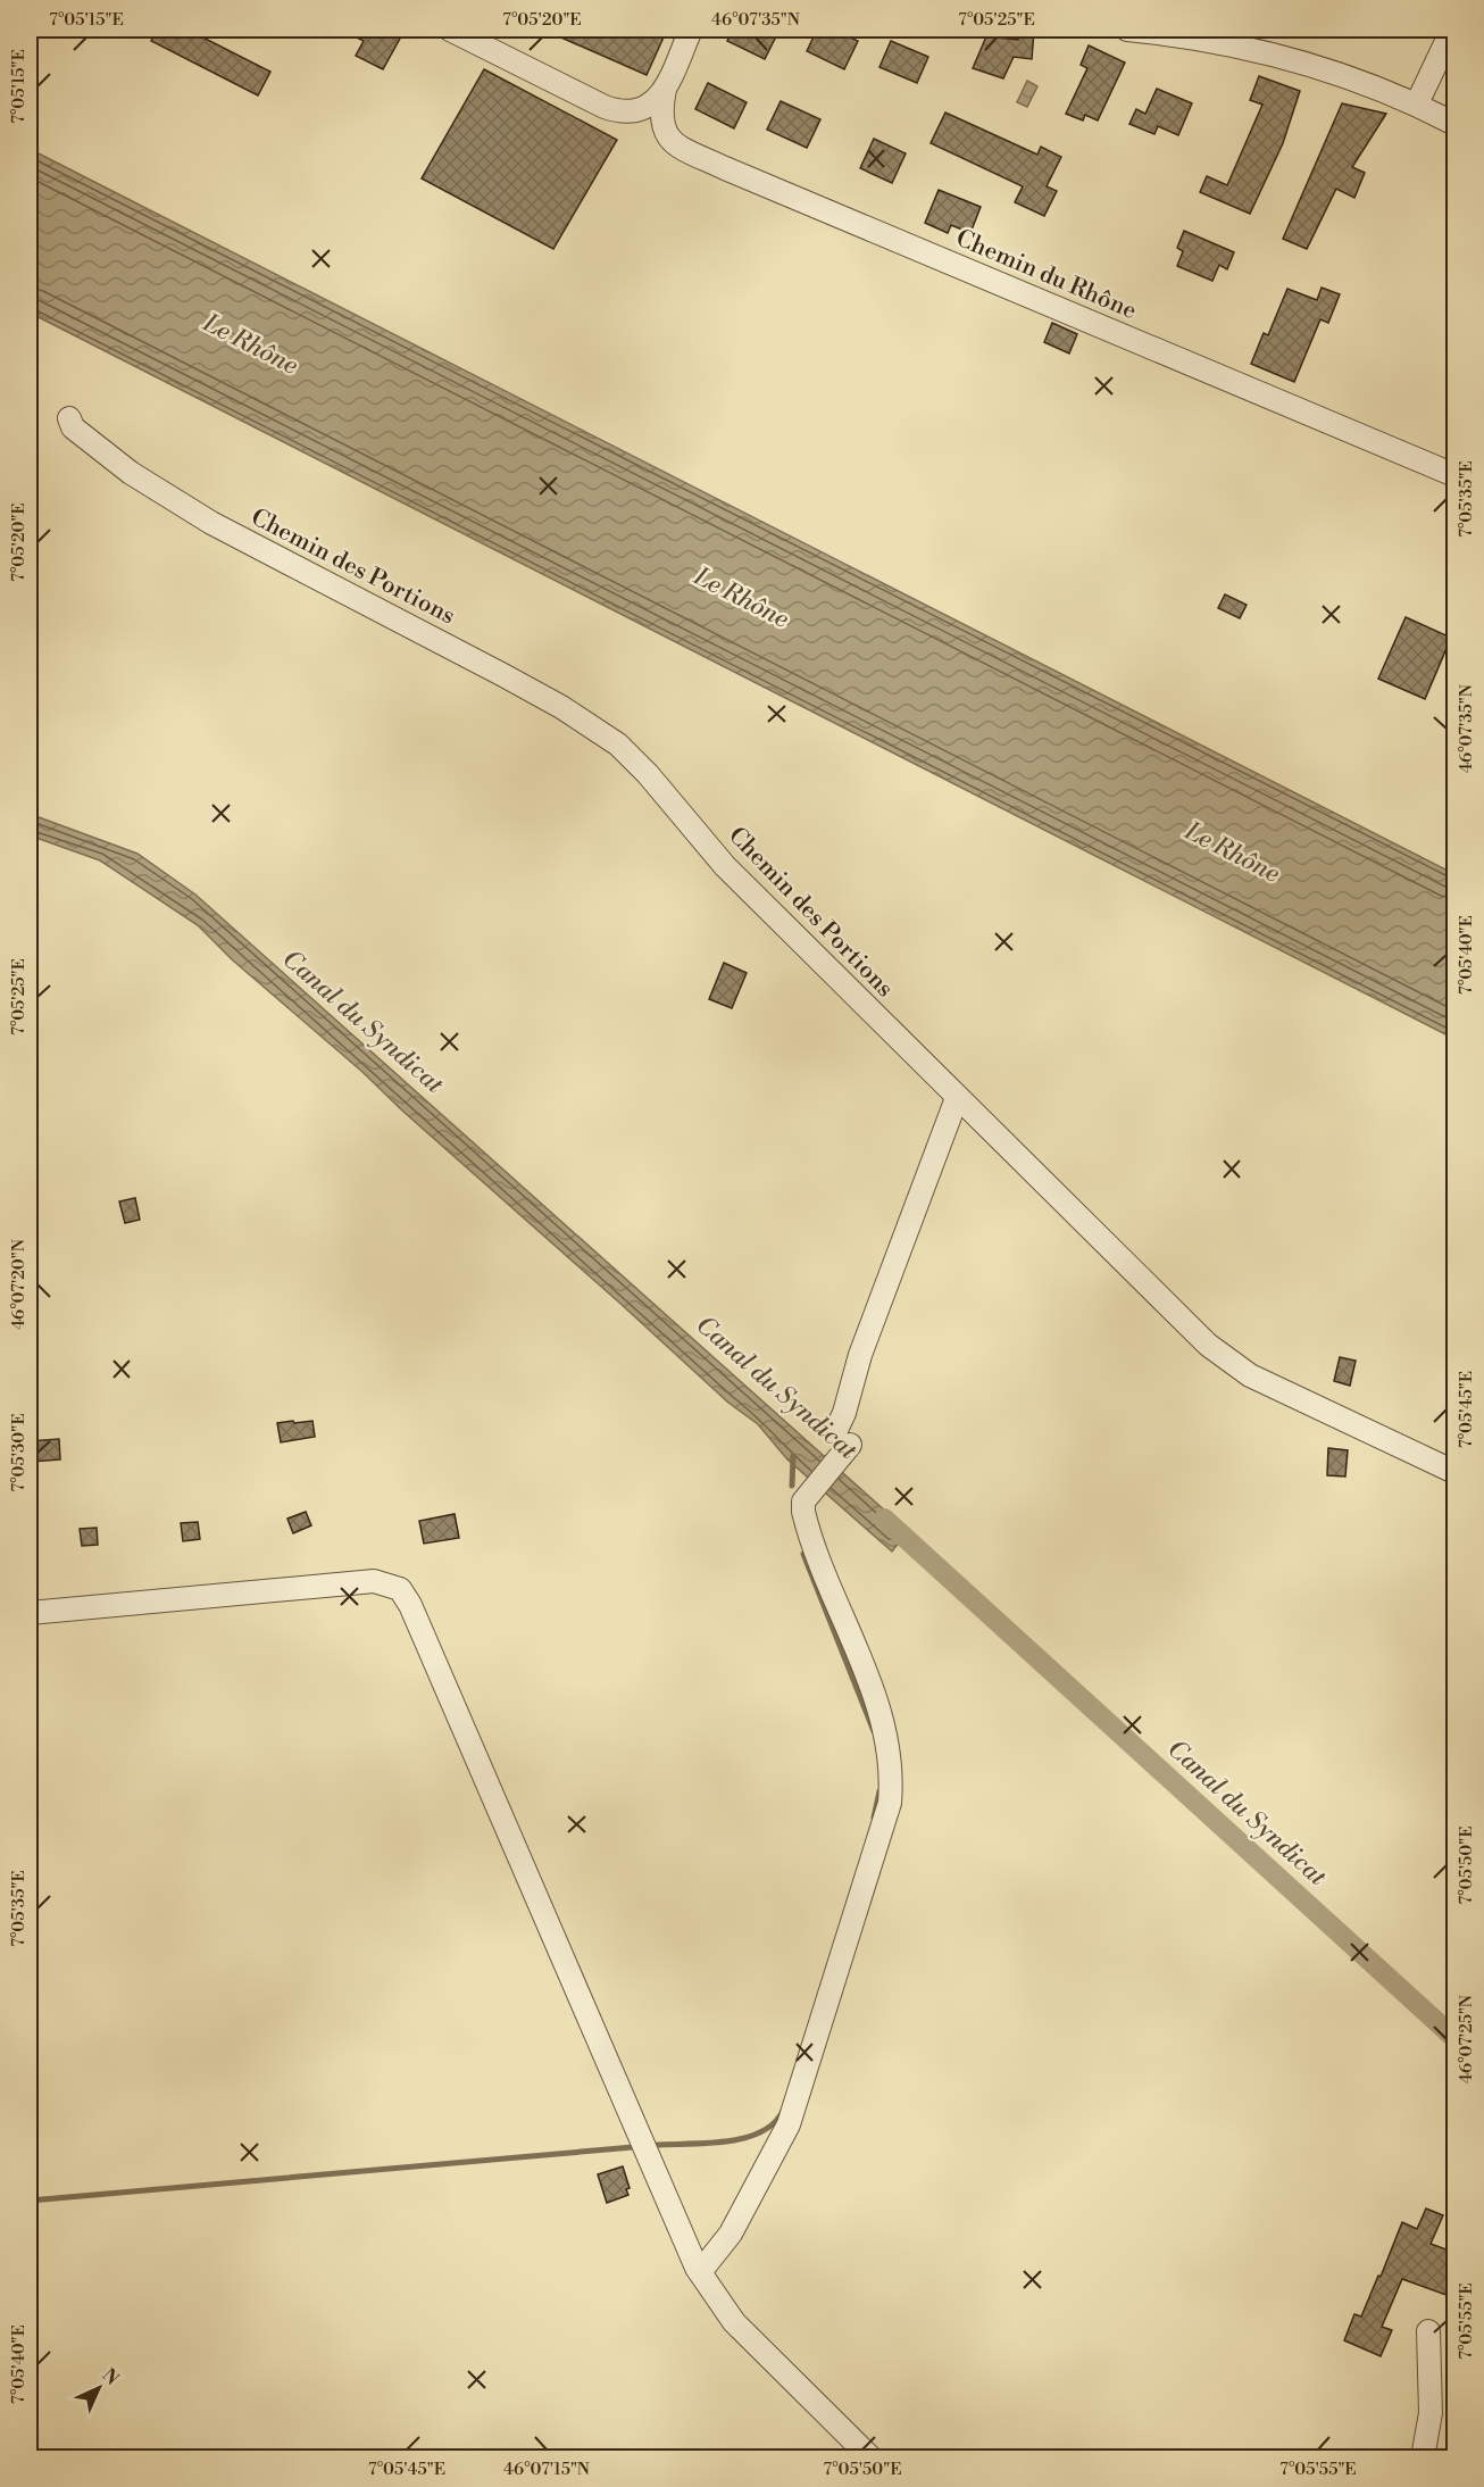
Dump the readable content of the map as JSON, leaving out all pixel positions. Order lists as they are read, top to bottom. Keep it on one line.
{"streets":{"street":["Chemin du Rhône","Chemin des Portions"]},"water":["Le Rhône","Canal du Syndicat"],"north":"top right","coordinates":["7°05'15\"E","7°05'20\"E","46°07'35\"N","7°05'25\"E","7°05'35\"E","7°05'40\"E","46°07'20\"N","7°05'45\"E","7°05'30\"E","7°05'50\"E","46°07'25\"N","7°05'55\"E","46°07'15\"N"]}
